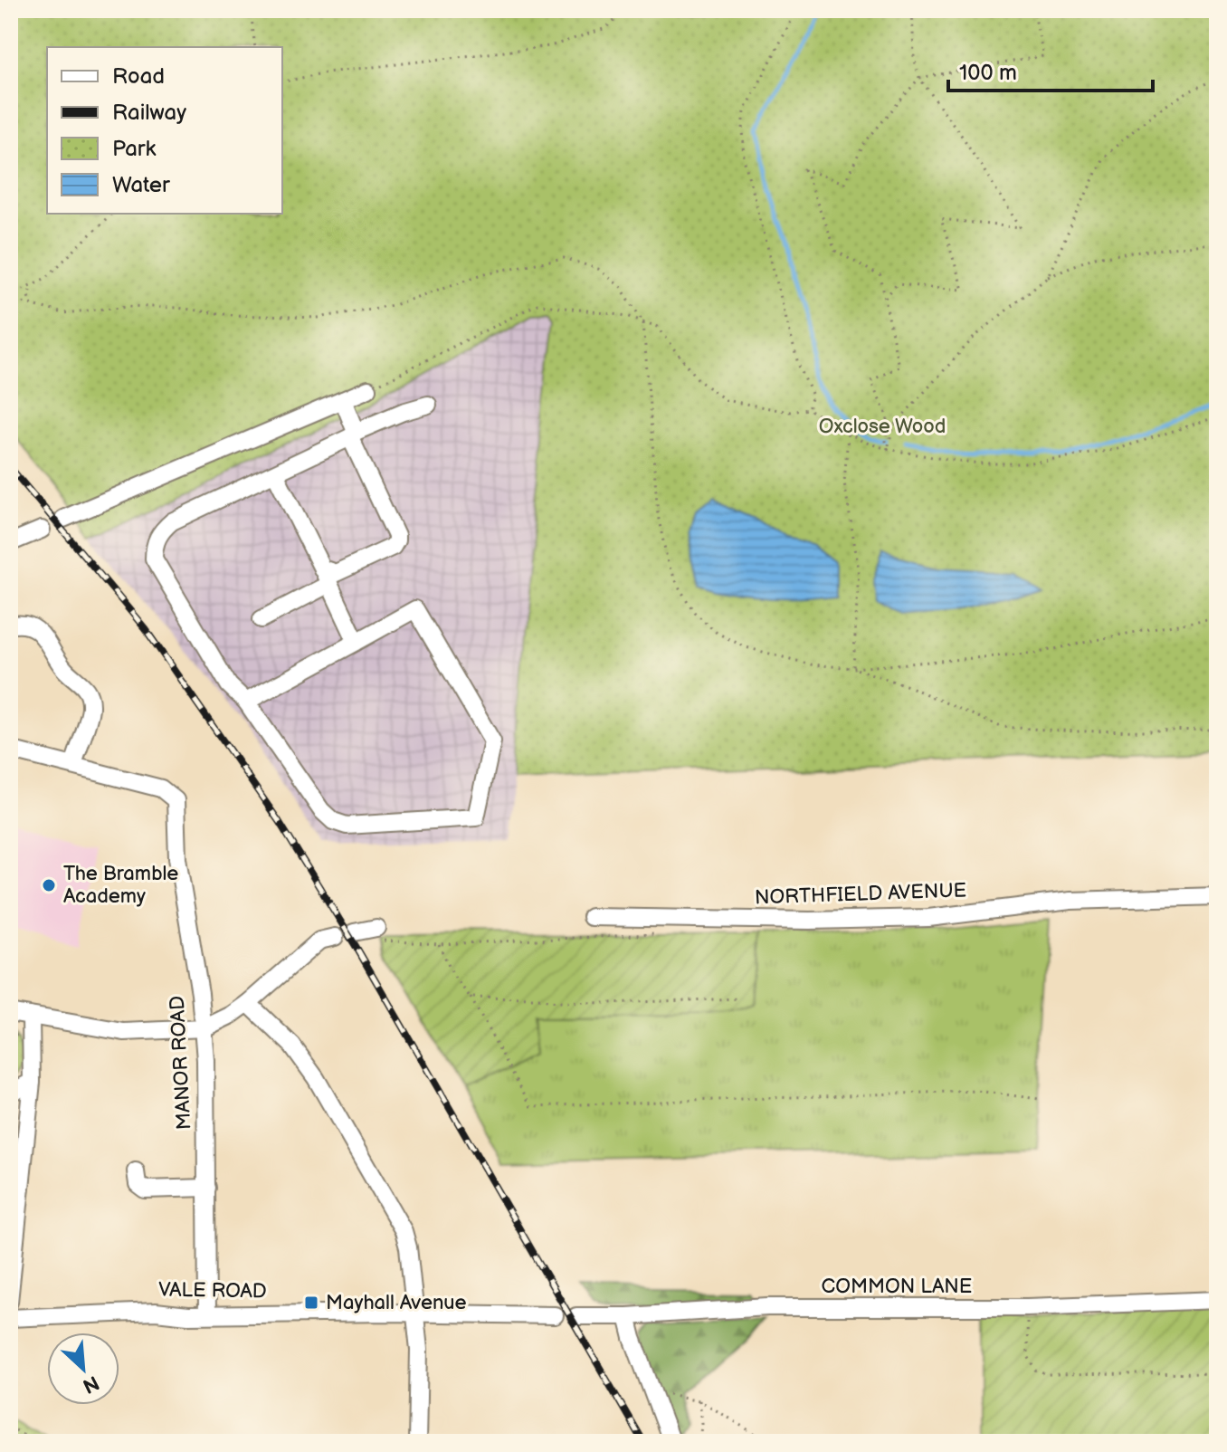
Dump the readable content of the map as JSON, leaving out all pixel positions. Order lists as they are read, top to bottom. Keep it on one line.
{"streets":{"street":["NORTHFIELD AVENUE","MANOR ROAD","COMMON LANE","VALE ROAD"]},"crossings":[["MANOR ROAD","VALE ROAD"]],"parks":["Oxclose Wood"],"places":{"other":["The Bramble Academy"],"transit":["Mayhall Avenue"]},"legend":["Road","Railway","Park","Water"],"scale_bar":"100 m","north":"bottom right"}
